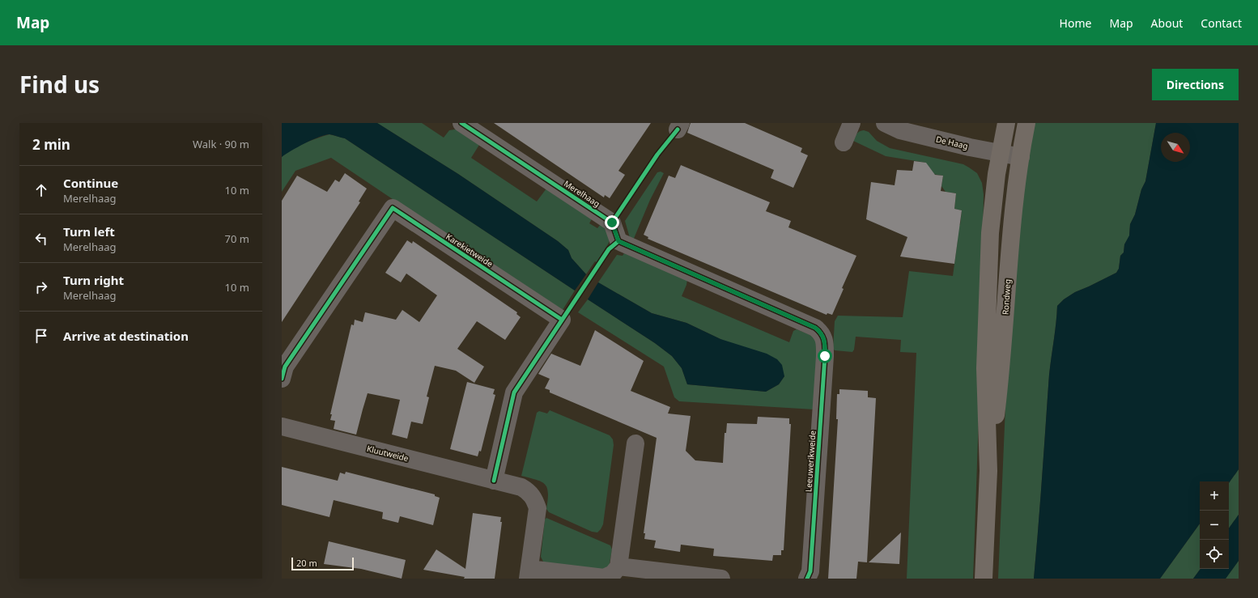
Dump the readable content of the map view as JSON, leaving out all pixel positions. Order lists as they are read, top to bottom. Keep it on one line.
{"streets":{"main road":["Rondweg"],"street":["De Haag","Merelhaag","Karekietweide","Kluutweide","Leeuwerikweide"]},"crossings":[["De Haag","Rondweg"],["Merelhaag","Leeuwerikweide"],["Karekietweide","Kluutweide"]],"scale_bar":"20 m","north":"bottom right","page":{"header":"Map","nav":["Home","Map","About","Contact"],"title":"Find us","buttons":"Directions","heading":["2 min","Walk · 90 m"],"list":[["Continue","Merelhaag","10 m"],["Turn left","Merelhaag","70 m"],["Turn right","Merelhaag","10 m"],"Arrive at destination"],"map_buttons":["+","−"],"scale":"20 m"}}
